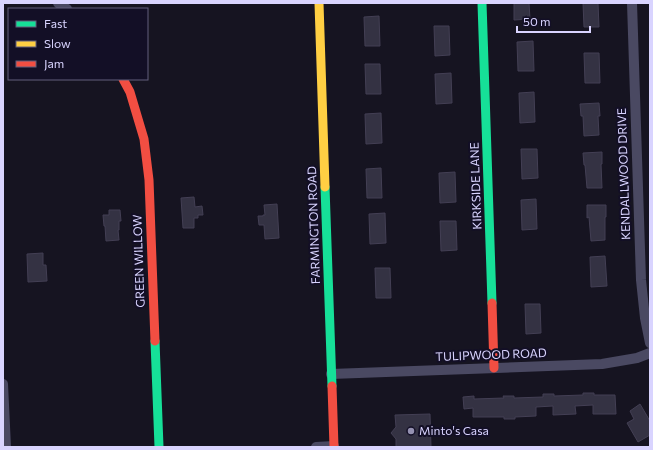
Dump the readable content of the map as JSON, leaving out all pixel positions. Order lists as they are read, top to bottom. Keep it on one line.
{"streets":{"street":["KENDALLWOOD DRIVE","KIRKSIDE LANE","FARMINGTON ROAD","GREEN WILLOW","TULIPWOOD ROAD"]},"crossings":[["KIRKSIDE LANE","TULIPWOOD ROAD"],["FARMINGTON ROAD","TULIPWOOD ROAD"]],"places":["Minto's Casa"],"legend":["Fast","Slow","Jam"],"scale_bar":"50 m"}
